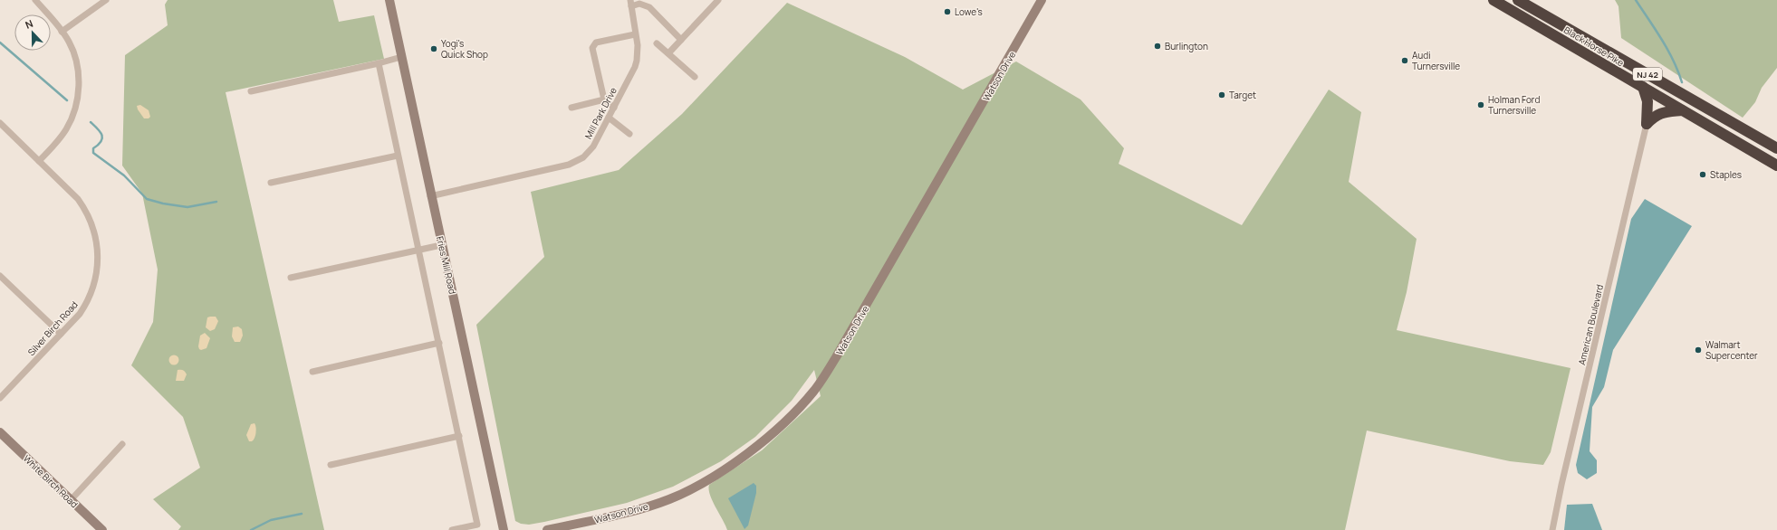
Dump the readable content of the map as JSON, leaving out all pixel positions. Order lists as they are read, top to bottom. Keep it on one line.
{"streets":{"highway":["Black Horse Pike","NJ 42"],"street":["Watson Drive","Mill Park Drive","Fries Mill Road","American Boulevard","Silver Birch Road","White Birch Road"]},"crossings":[["Mill Park Drive","Fries Mill Road"]],"places":["Lowe's","Burlington","Yogi's Quick Shop","Audi Turnersville","Target","Holman Ford Turnersville","Staples","Walmart Supercenter"],"north":"top"}
